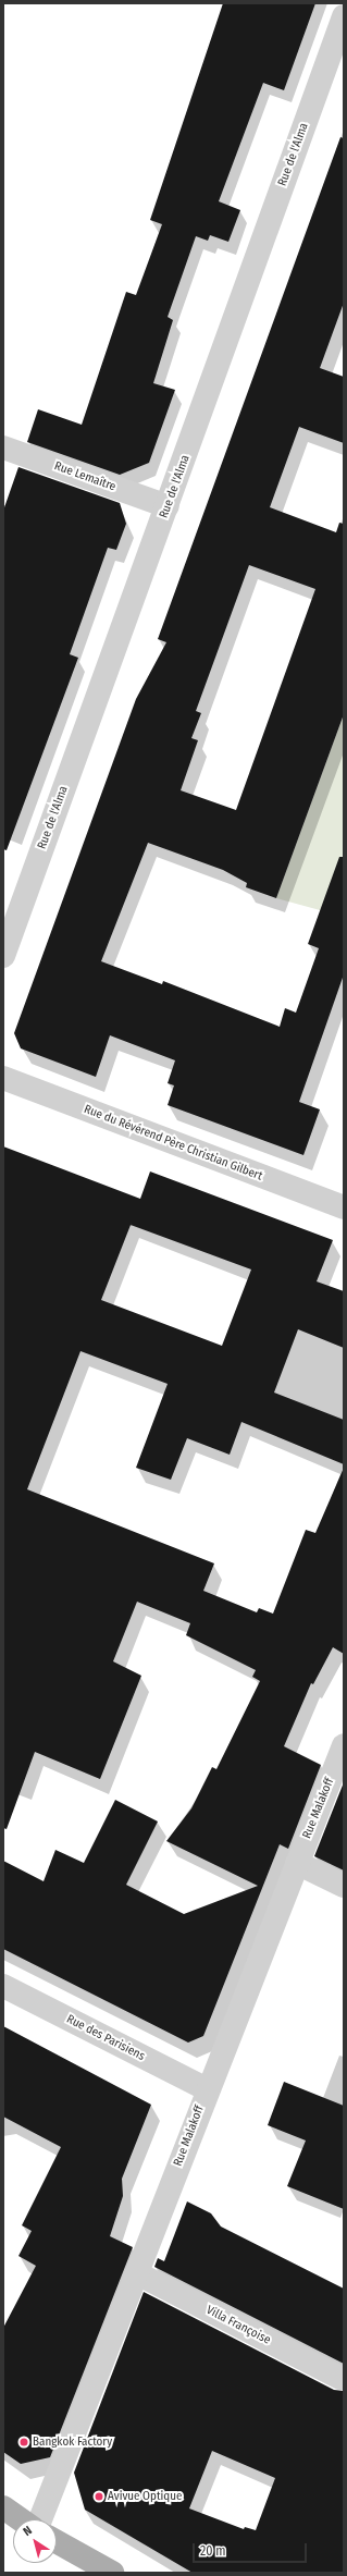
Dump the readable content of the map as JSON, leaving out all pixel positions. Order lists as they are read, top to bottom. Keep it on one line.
{"streets":{"street":["Rue de l'Alma","Rue Lemaître","Rue du Révérend Père Christian Gilbert","Rue Malakoff","Rue des Parisiens","Villa Françoise"]},"crossings":[["Rue de l'Alma","Rue Lemaître"],["Rue Malakoff","Rue des Parisiens"],["Rue Malakoff","Villa Françoise"]],"places":["Bangkok Factory","Avivue Optique"],"scale_bar":"20 m","north":"top left"}
